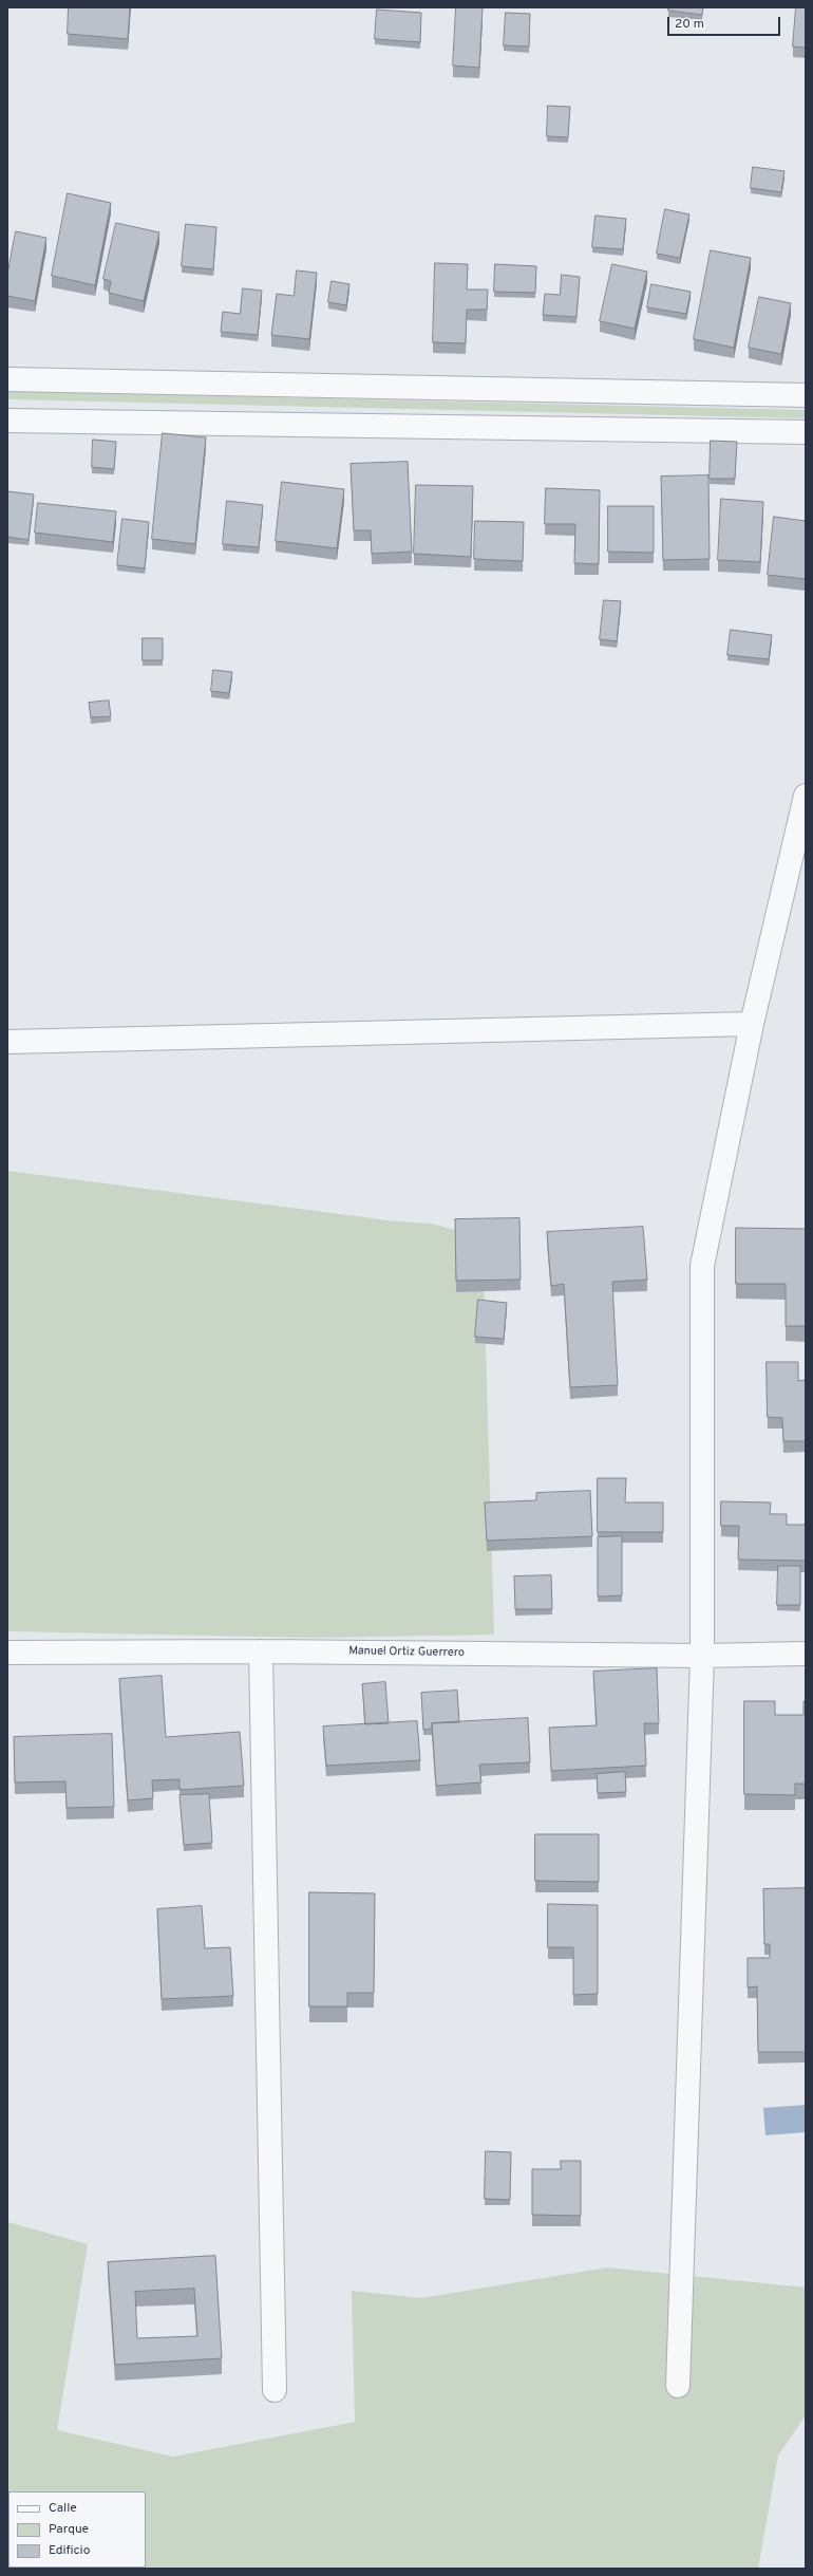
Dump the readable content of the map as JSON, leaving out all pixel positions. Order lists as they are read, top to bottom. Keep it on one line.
{"streets":{"street":["Manuel Ortiz Guerrero"]},"legend":["Calle","Parque","Edificio"],"scale_bar":"20 m"}
